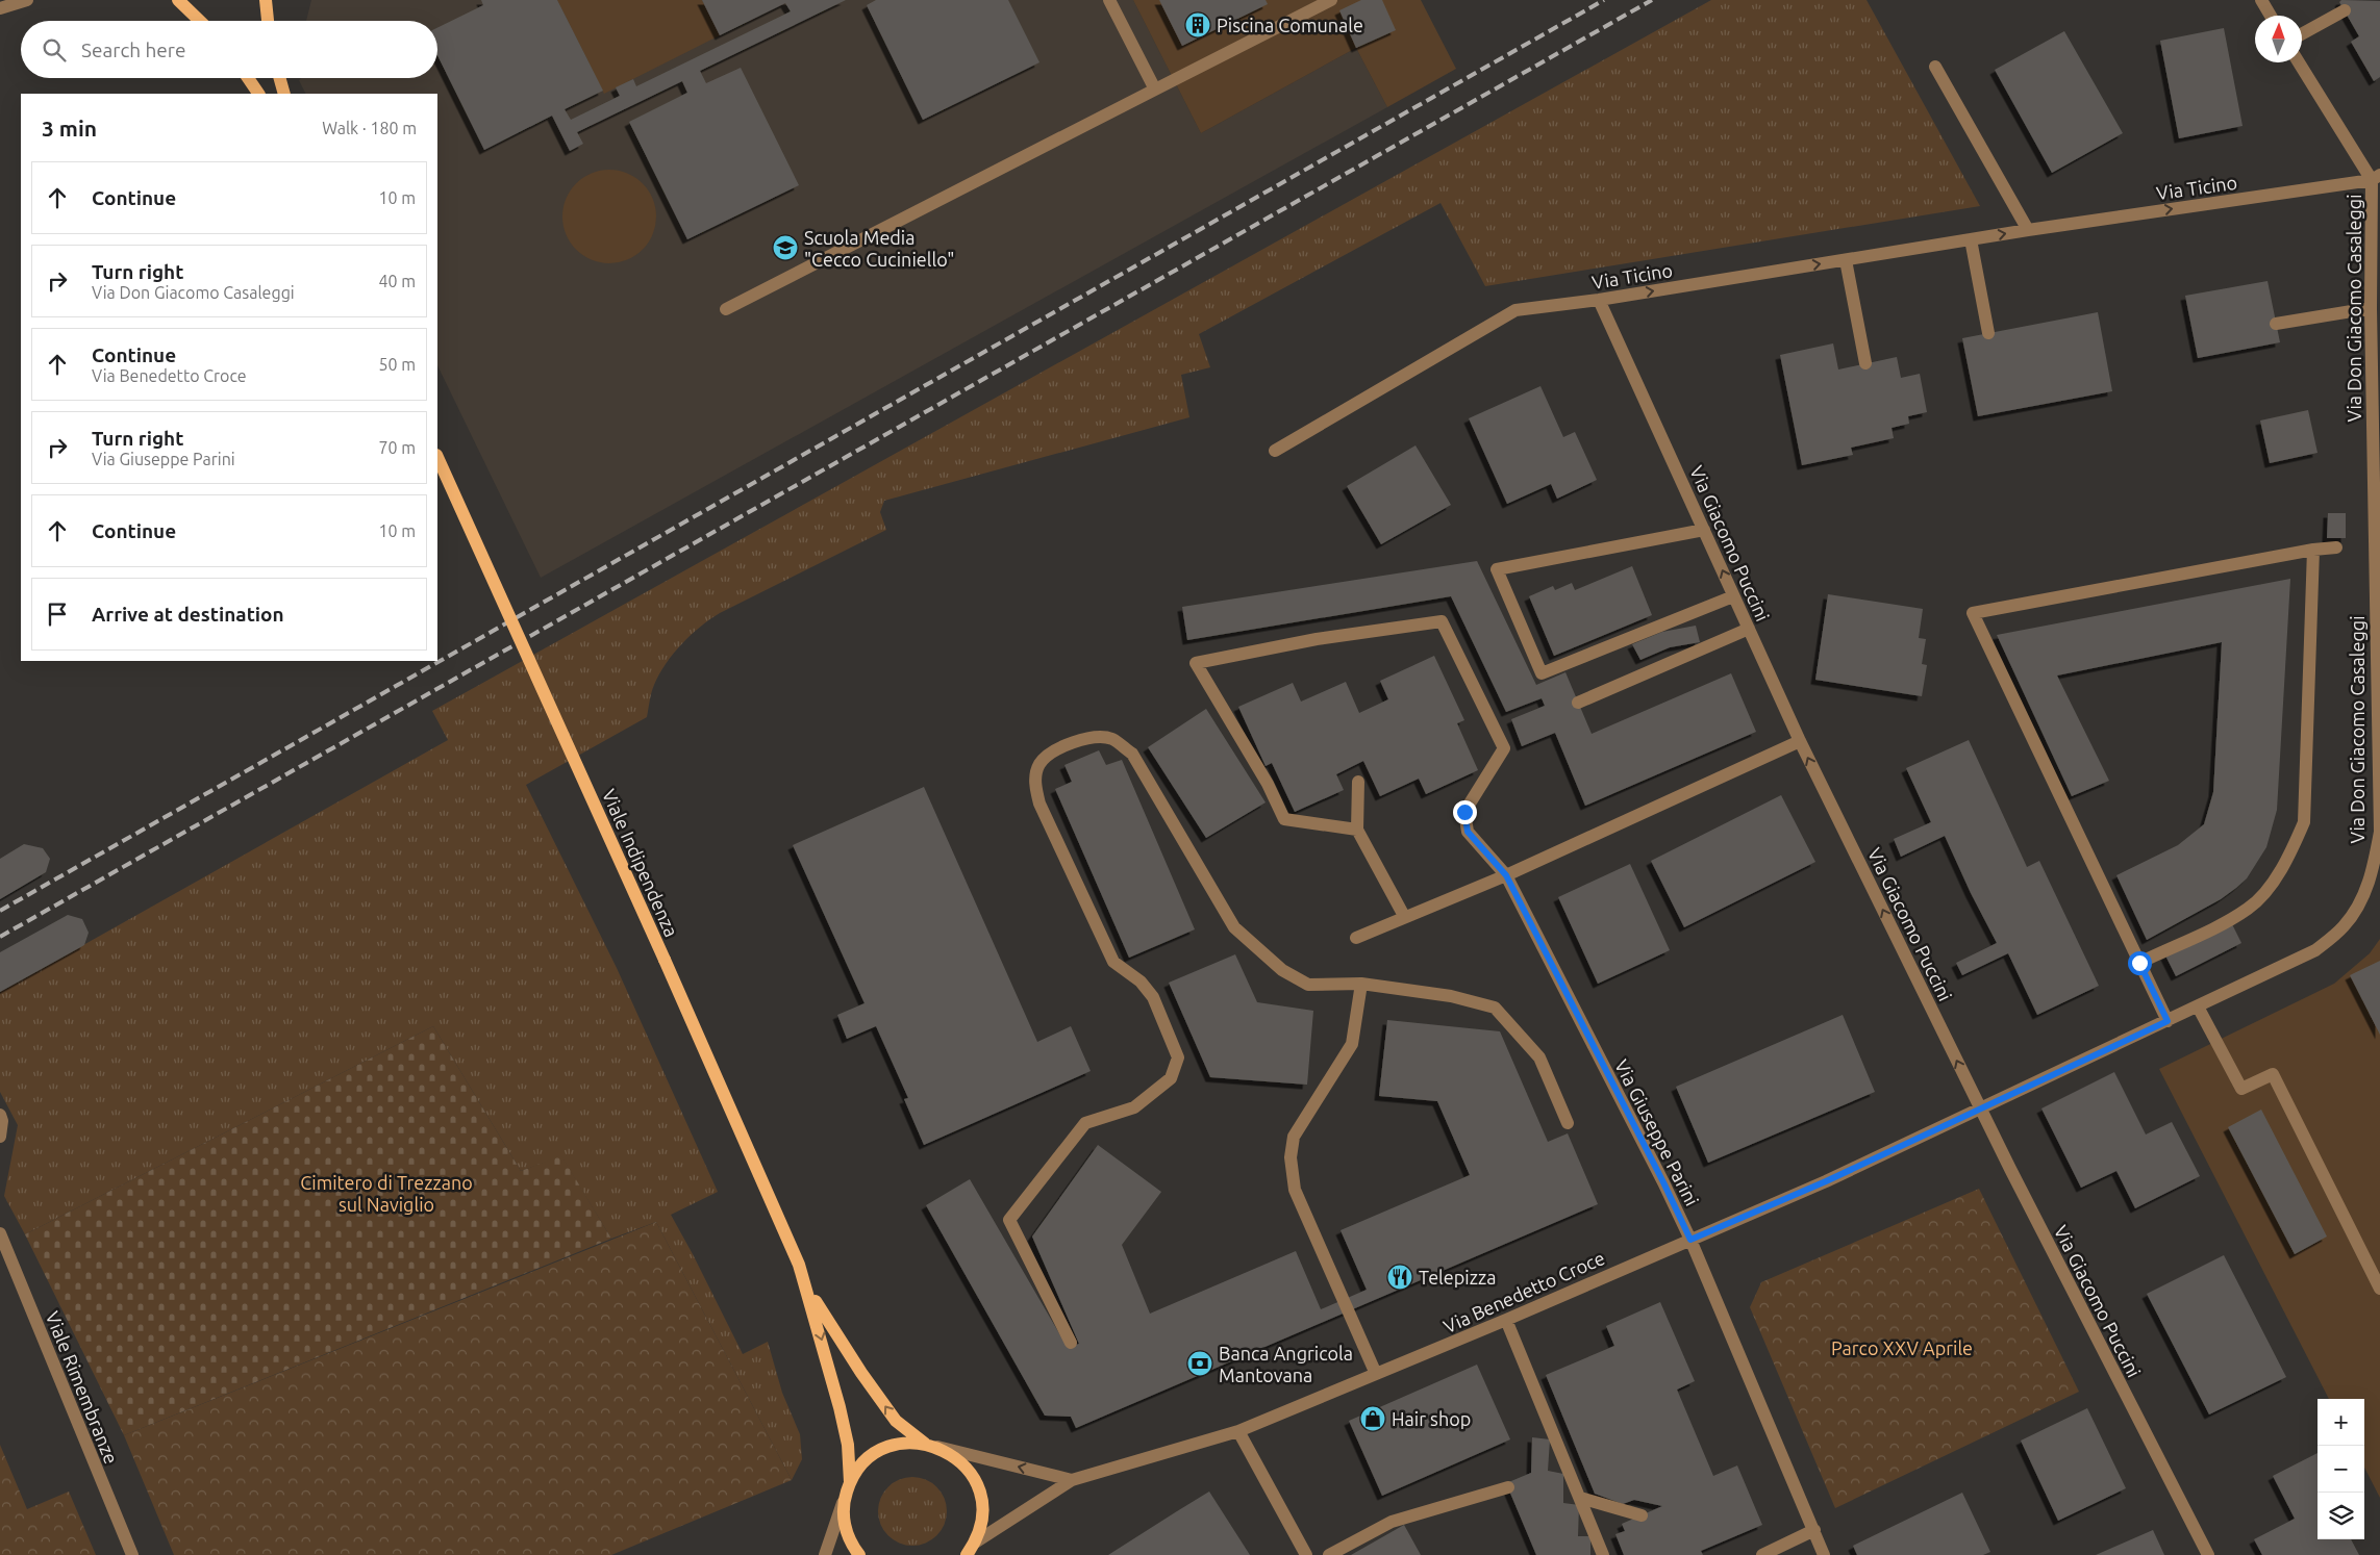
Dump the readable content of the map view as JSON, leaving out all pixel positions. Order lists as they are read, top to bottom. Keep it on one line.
{"streets":{"main road":["Viale Indipendenza"],"street":["Via Ticino","Via Don Giacomo Casaleggi","Via Giacomo Puccini","Via Giuseppe Parini","Via Benedetto Croce","Viale Rimembranze"]},"crossings":[["Via Ticino","Via Don Giacomo Casaleggi"],["Via Ticino","Via Giacomo Puccini"],["Via Don Giacomo Casaleggi","Via Giacomo Puccini"],["Via Don Giacomo Casaleggi","Via Benedetto Croce"],["Via Giacomo Puccini","Via Benedetto Croce"],["Via Giuseppe Parini","Via Benedetto Croce"]],"one_way":["Via Ticino"],"parks":["Cimitero di Trezzano sul Naviglio","Parco XXV Aprile"],"places":{"building":["Piscina Comunale"],"school or university":["Scuola Media \"Cecco Cuciniello\""],"restaurant":["Telepizza"],"bank":["Banca Angricola Mantovana"],"shop":["Hair shop"]},"north":"top","page":{"search":"Search here","heading":["3 min","Walk · 180 m"],"list":[["Continue","10 m"],["Turn right","Via Don Giacomo Casaleggi","40 m"],["Continue","Via Benedetto Croce","50 m"],["Turn right","Via Giuseppe Parini","70 m"],["Continue","10 m"],"Arrive at destination"],"map_buttons":["+","−"]}}
